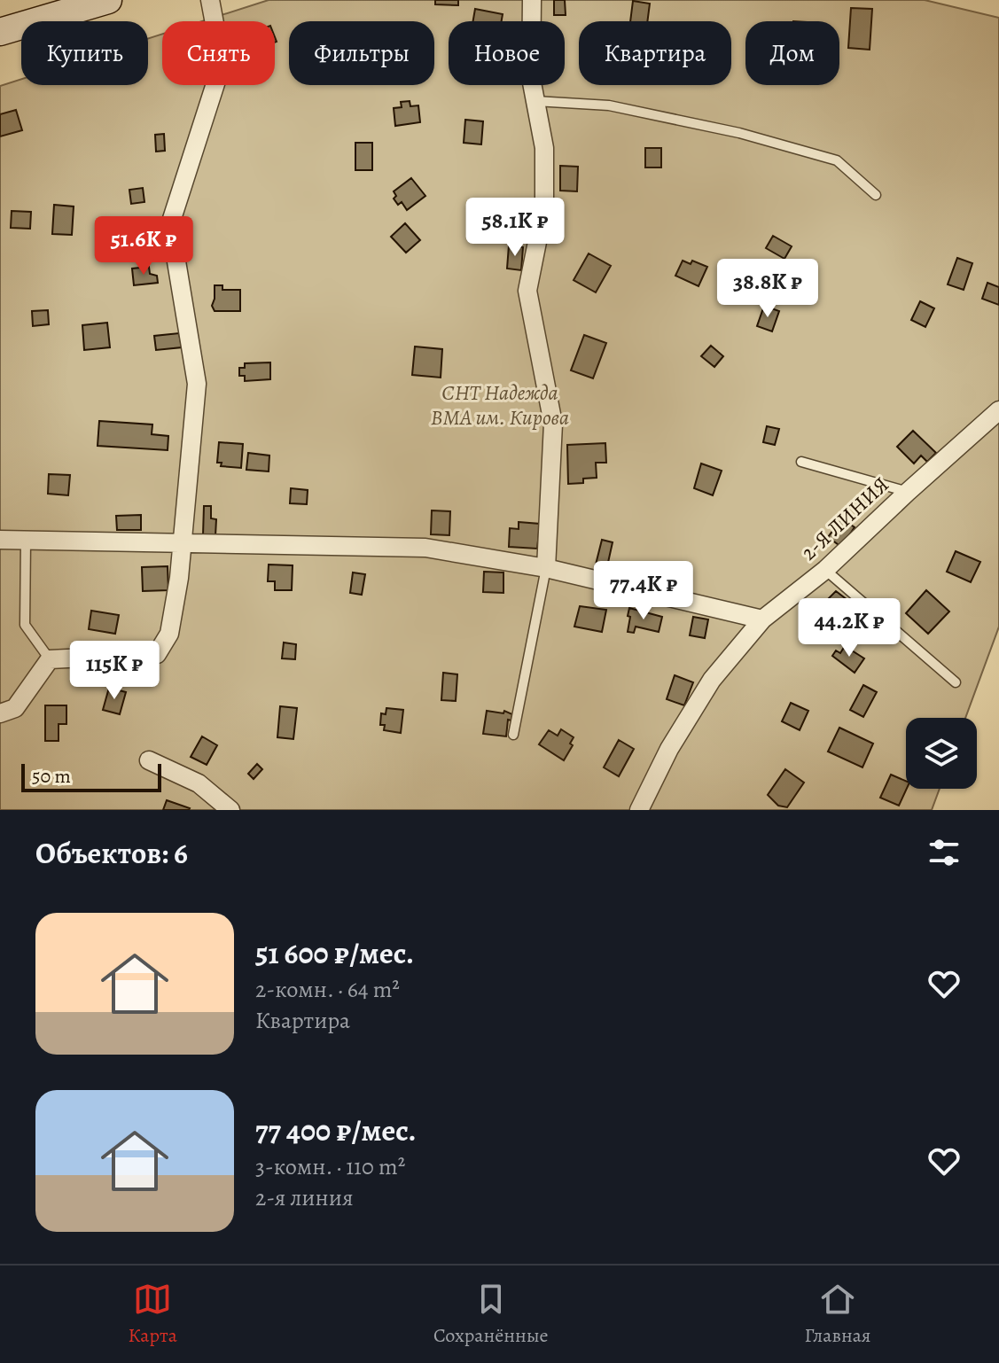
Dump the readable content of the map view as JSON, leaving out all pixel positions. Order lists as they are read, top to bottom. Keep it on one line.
{"streets":{"street":["2-Я ЛИНИЯ"]},"parks":["СНТ Надежда ВМА им. Кирова"],"scale_bar":"50 m","page":{"chip":["Купить","Снять","Фильтры","Новое","Квартира","Дом"],"price":["58.1K ₽","51.6K ₽","38.8K ₽","77.4K ₽","44.2K ₽","115K ₽"],"scale":"50 m","heading":"Объектов: 6","list":[{"name":"51 600 ₽/мес.","note":"2-комн. · 64 m² · Квартира"},{"name":"77 400 ₽/мес.","note":"3-комн. · 110 m² · 2-я линия"}],"tabs":["Карта","Сохранённые","Главная"]}}
